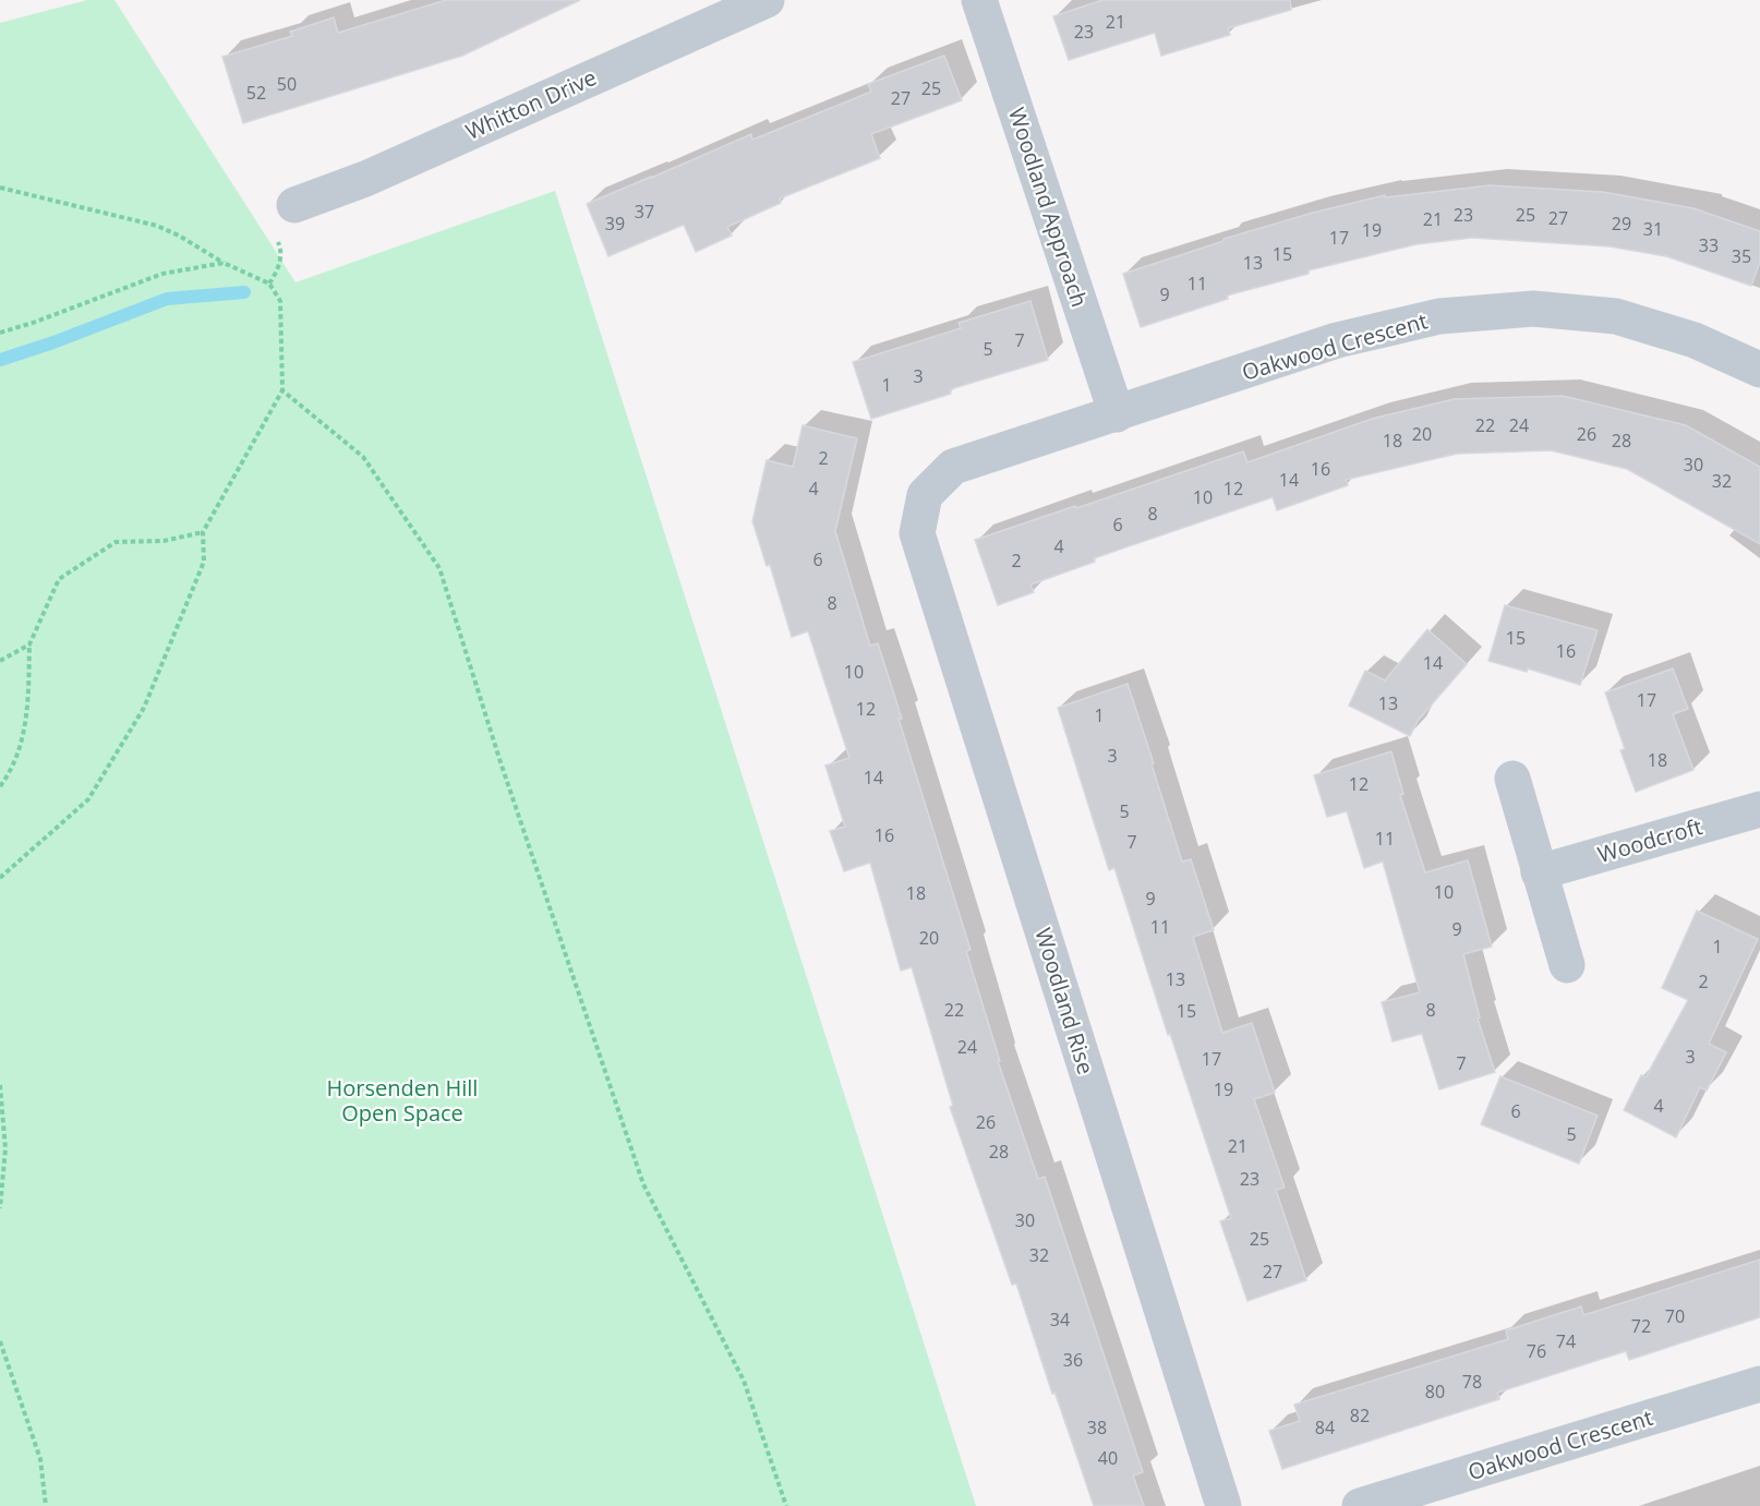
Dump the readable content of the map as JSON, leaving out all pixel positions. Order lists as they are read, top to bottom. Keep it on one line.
{"streets":{"street":["Whitton Drive","Woodland Approach","Oakwood Crescent","Woodcroft","Woodland Rise"]},"crossings":[["Woodland Approach","Oakwood Crescent"],["Oakwood Crescent","Woodland Rise"]],"parks":["Horsenden Hill Open Space"],"house_numbers":["21","23","50","25","52","27","37","23","25","27","21","39","29","31","19","17","33","15","35","13","11","9","7","5","3","1","22","24","20","26","18","28","2","30","16","14","32","4","12","10","8","6","4","6","2","8","15","16","14","10","17","13","12","1","3","18","14","12","5","16","11","7","10","18","9","11","9","20","1","13","2","22","8","15","24","3","17","7","19","4","6","26","5","21","28","23","30","25","32","27","70","34","72","74","76","36","78","80","82","38","84","40"]}
